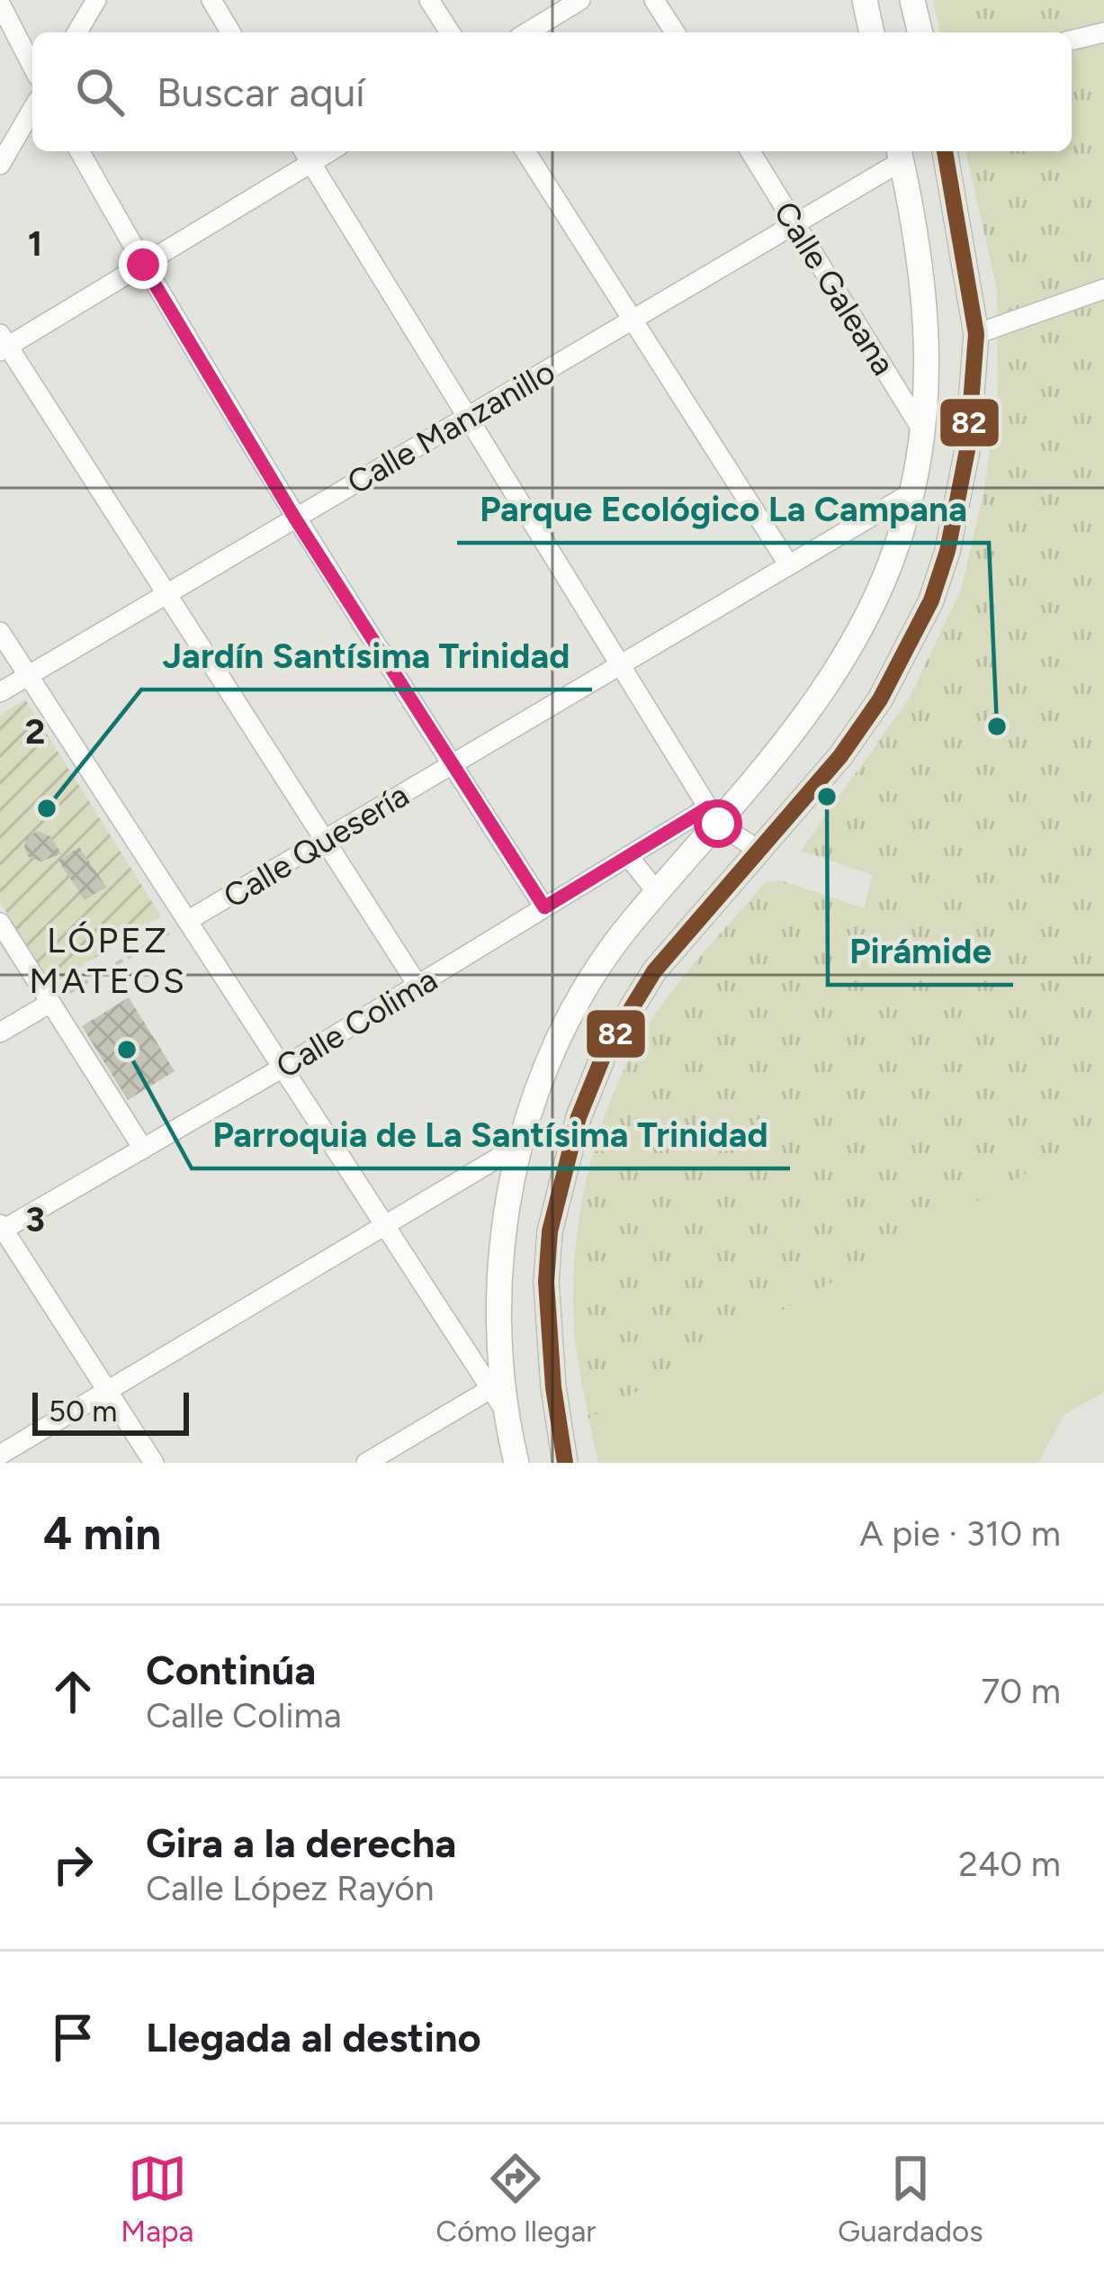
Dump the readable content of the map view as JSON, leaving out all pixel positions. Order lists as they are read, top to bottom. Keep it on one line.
{"streets":{"street":["Calle Galeana","Calle Manzanillo","Calle Quesería","Calle Colima"]},"crossings":[["Calle Galeana","Calle Manzanillo"]],"districts":["LÓPEZ MATEOS"],"places":["Parque Ecológico La Campana","Pirámide","Jardín Santísima Trinidad","Parroquia de La Santísima Trinidad"],"lines":["transit line 82"],"scale_bar":"50 m","page":{"search":"Buscar aquí","scale":"50 m","heading":["4 min","A pie · 310 m"],"list":[["Continúa","Calle Colima","70 m"],["Gira a la derecha","Calle López Rayón","240 m"],"Llegada al destino"],"nav":["Mapa","Cómo llegar","Guardados"]},"grid":{"rows":["1","2","3"]}}
